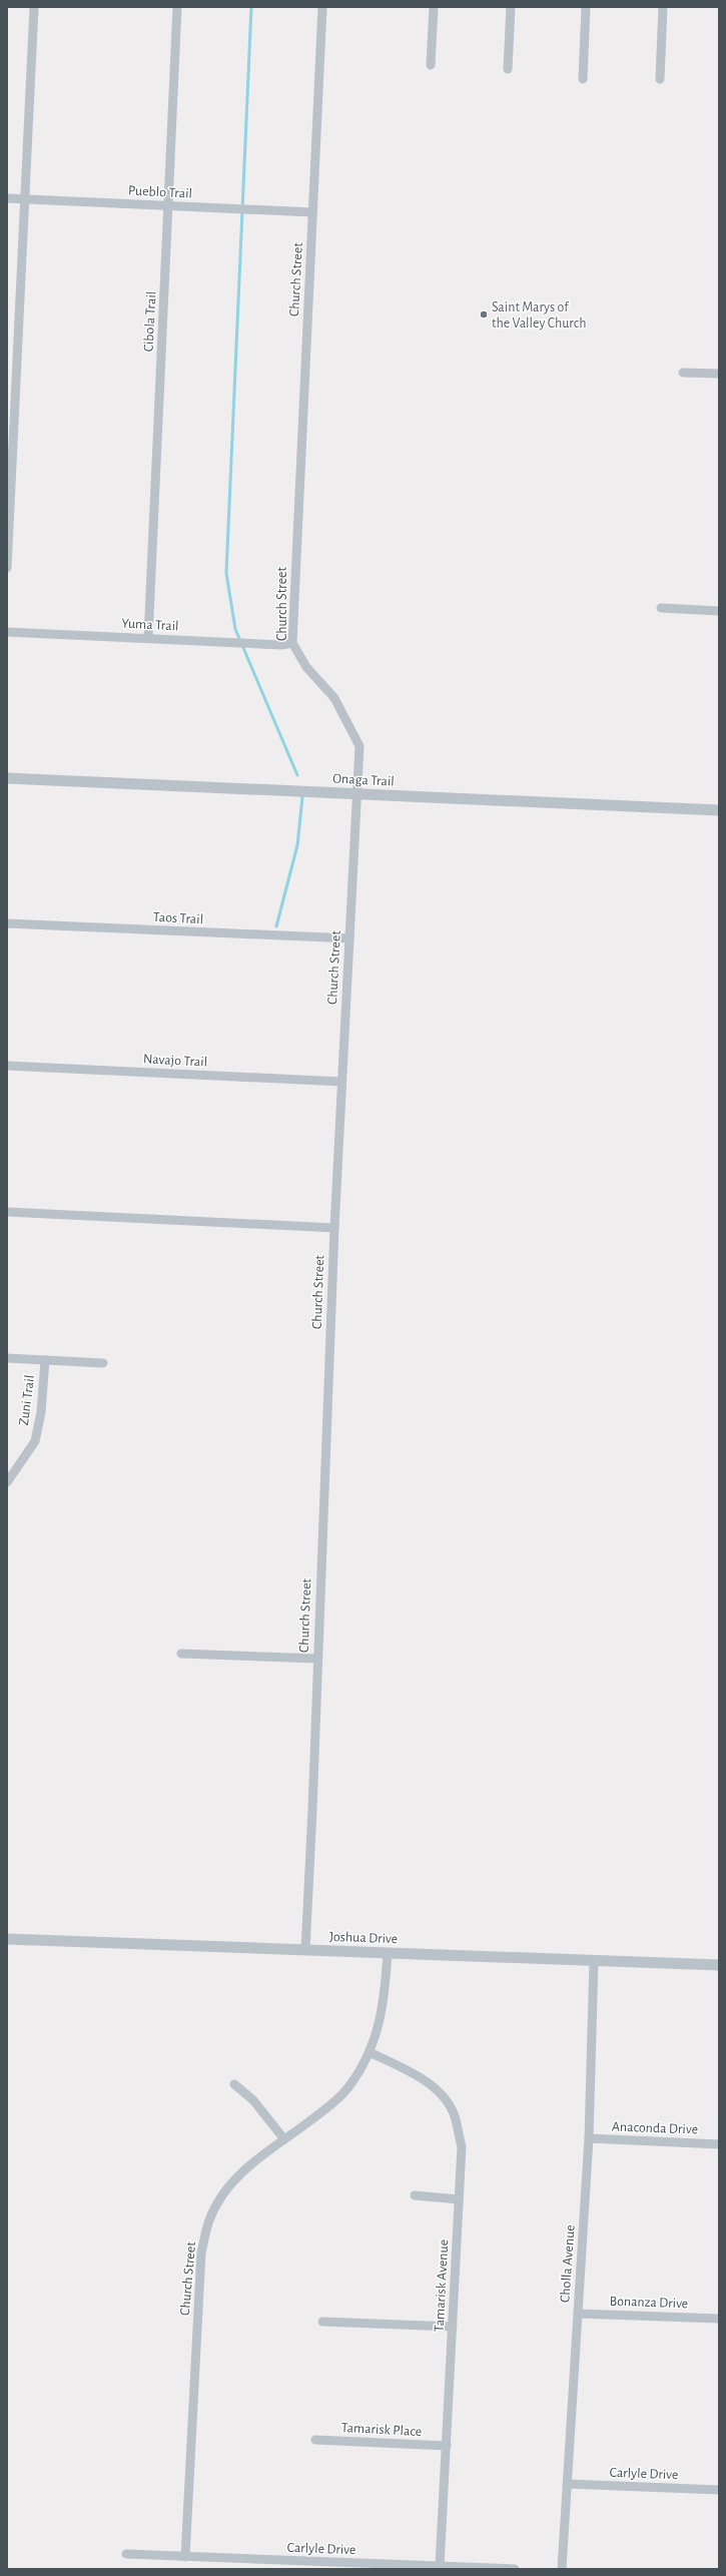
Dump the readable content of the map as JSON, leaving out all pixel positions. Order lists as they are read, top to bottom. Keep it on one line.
{"streets":{"street":["Pueblo Trail","Church Street","Cibola Trail","Yuma Trail","Onaga Trail","Taos Trail","Navajo Trail","Zuni Trail","Joshua Drive","Anaconda Drive","Cholla Avenue","Tamarisk Avenue","Bonanza Drive","Tamarisk Place","Carlyle Drive"]},"crossings":[["Pueblo Trail","Church Street"],["Pueblo Trail","Cibola Trail"],["Church Street","Yuma Trail"],["Church Street","Onaga Trail"],["Church Street","Taos Trail"],["Church Street","Navajo Trail"],["Church Street","Joshua Drive"],["Church Street","Tamarisk Avenue"],["Church Street","Carlyle Drive"],["Cibola Trail","Yuma Trail"],["Joshua Drive","Cholla Avenue"],["Anaconda Drive","Cholla Avenue"],["Cholla Avenue","Bonanza Drive"],["Cholla Avenue","Carlyle Drive"],["Tamarisk Avenue","Tamarisk Place"],["Tamarisk Avenue","Carlyle Drive"]],"places":["Saint Marys of the Valley Church"]}
